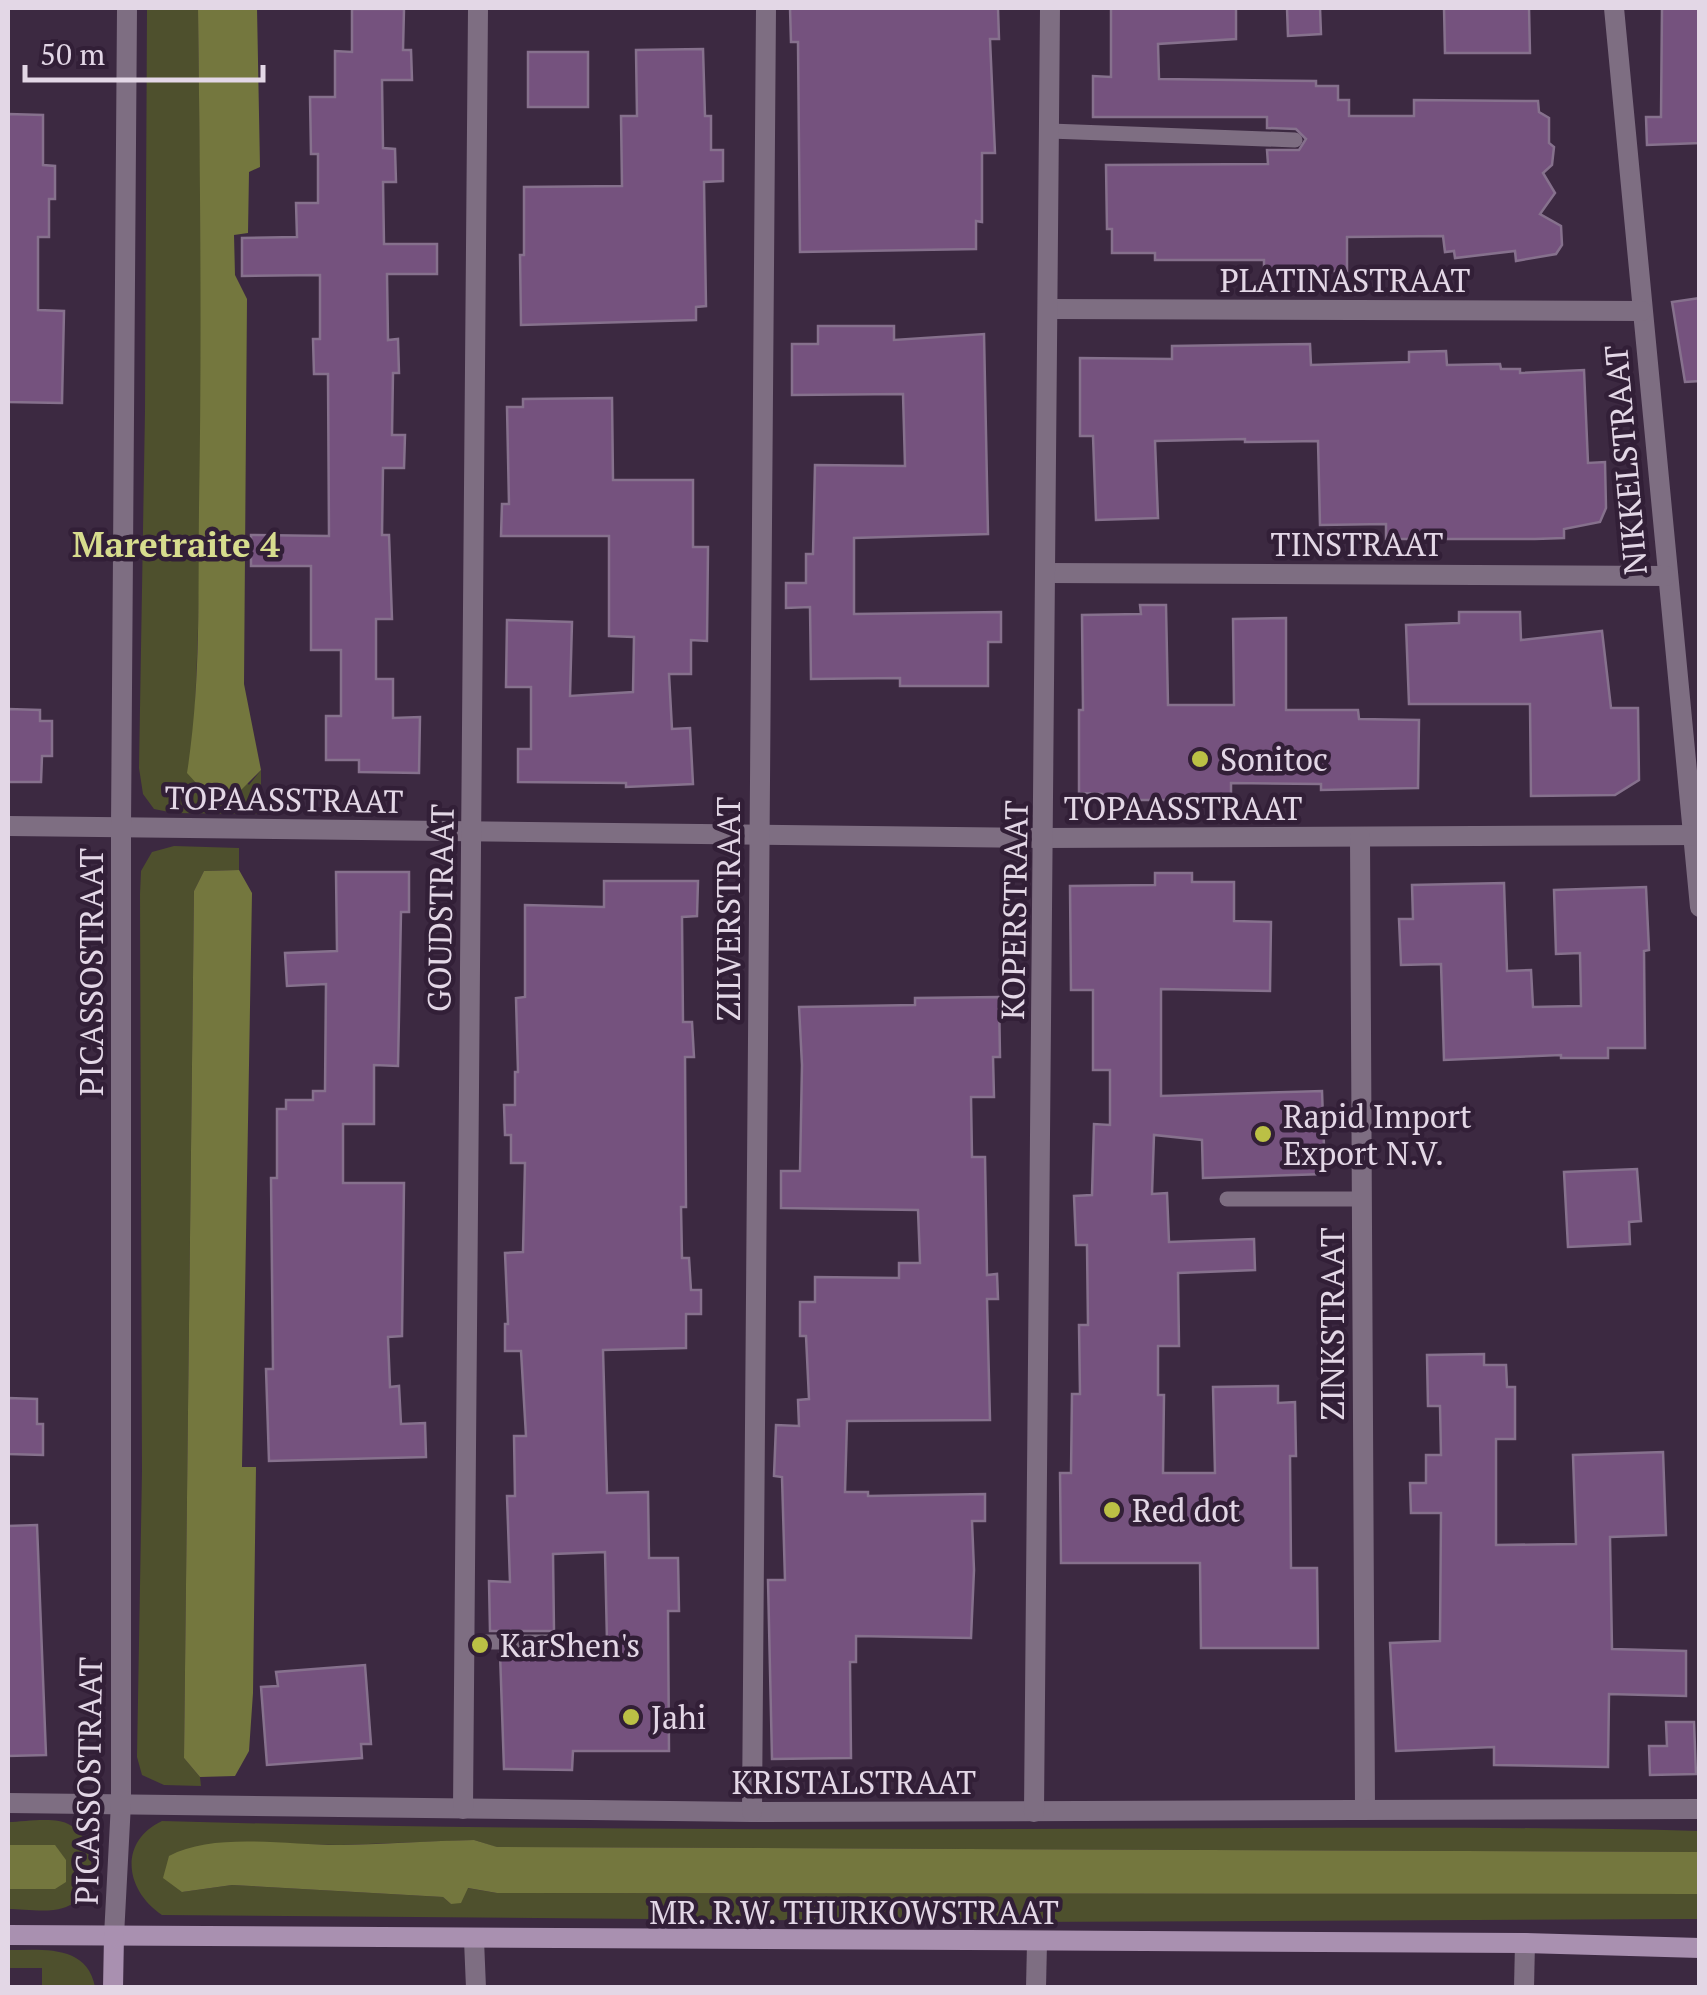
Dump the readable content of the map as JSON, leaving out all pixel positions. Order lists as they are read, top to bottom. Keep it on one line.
{"streets":{"street":["PLATINASTRAAT","NIKKELSTRAAT","TINSTRAAT","TOPAASSTRAAT","GOUDSTRAAT","ZILVERSTRAAT","KOPERSTRAAT","PICASSOSTRAAT","ZINKSTRAAT","KRISTALSTRAAT","MR. R.W. THURKOWSTRAAT"]},"crossings":[["PLATINASTRAAT","NIKKELSTRAAT"],["PLATINASTRAAT","KOPERSTRAAT"],["NIKKELSTRAAT","TINSTRAAT"],["NIKKELSTRAAT","TOPAASSTRAAT"],["TINSTRAAT","KOPERSTRAAT"],["TOPAASSTRAAT","GOUDSTRAAT"],["TOPAASSTRAAT","ZILVERSTRAAT"],["TOPAASSTRAAT","KOPERSTRAAT"],["TOPAASSTRAAT","PICASSOSTRAAT"],["TOPAASSTRAAT","ZINKSTRAAT"],["GOUDSTRAAT","KRISTALSTRAAT"],["ZILVERSTRAAT","KRISTALSTRAAT"],["KOPERSTRAAT","KRISTALSTRAAT"],["PICASSOSTRAAT","KRISTALSTRAAT"],["PICASSOSTRAAT","MR. R.W. THURKOWSTRAAT"],["ZINKSTRAAT","KRISTALSTRAAT"]],"districts":["Maretraite 4"],"places":["Sonitoc","Rapid Import Export N.V.","Red dot","KarShen's","Jahi"],"scale_bar":"50 m"}
